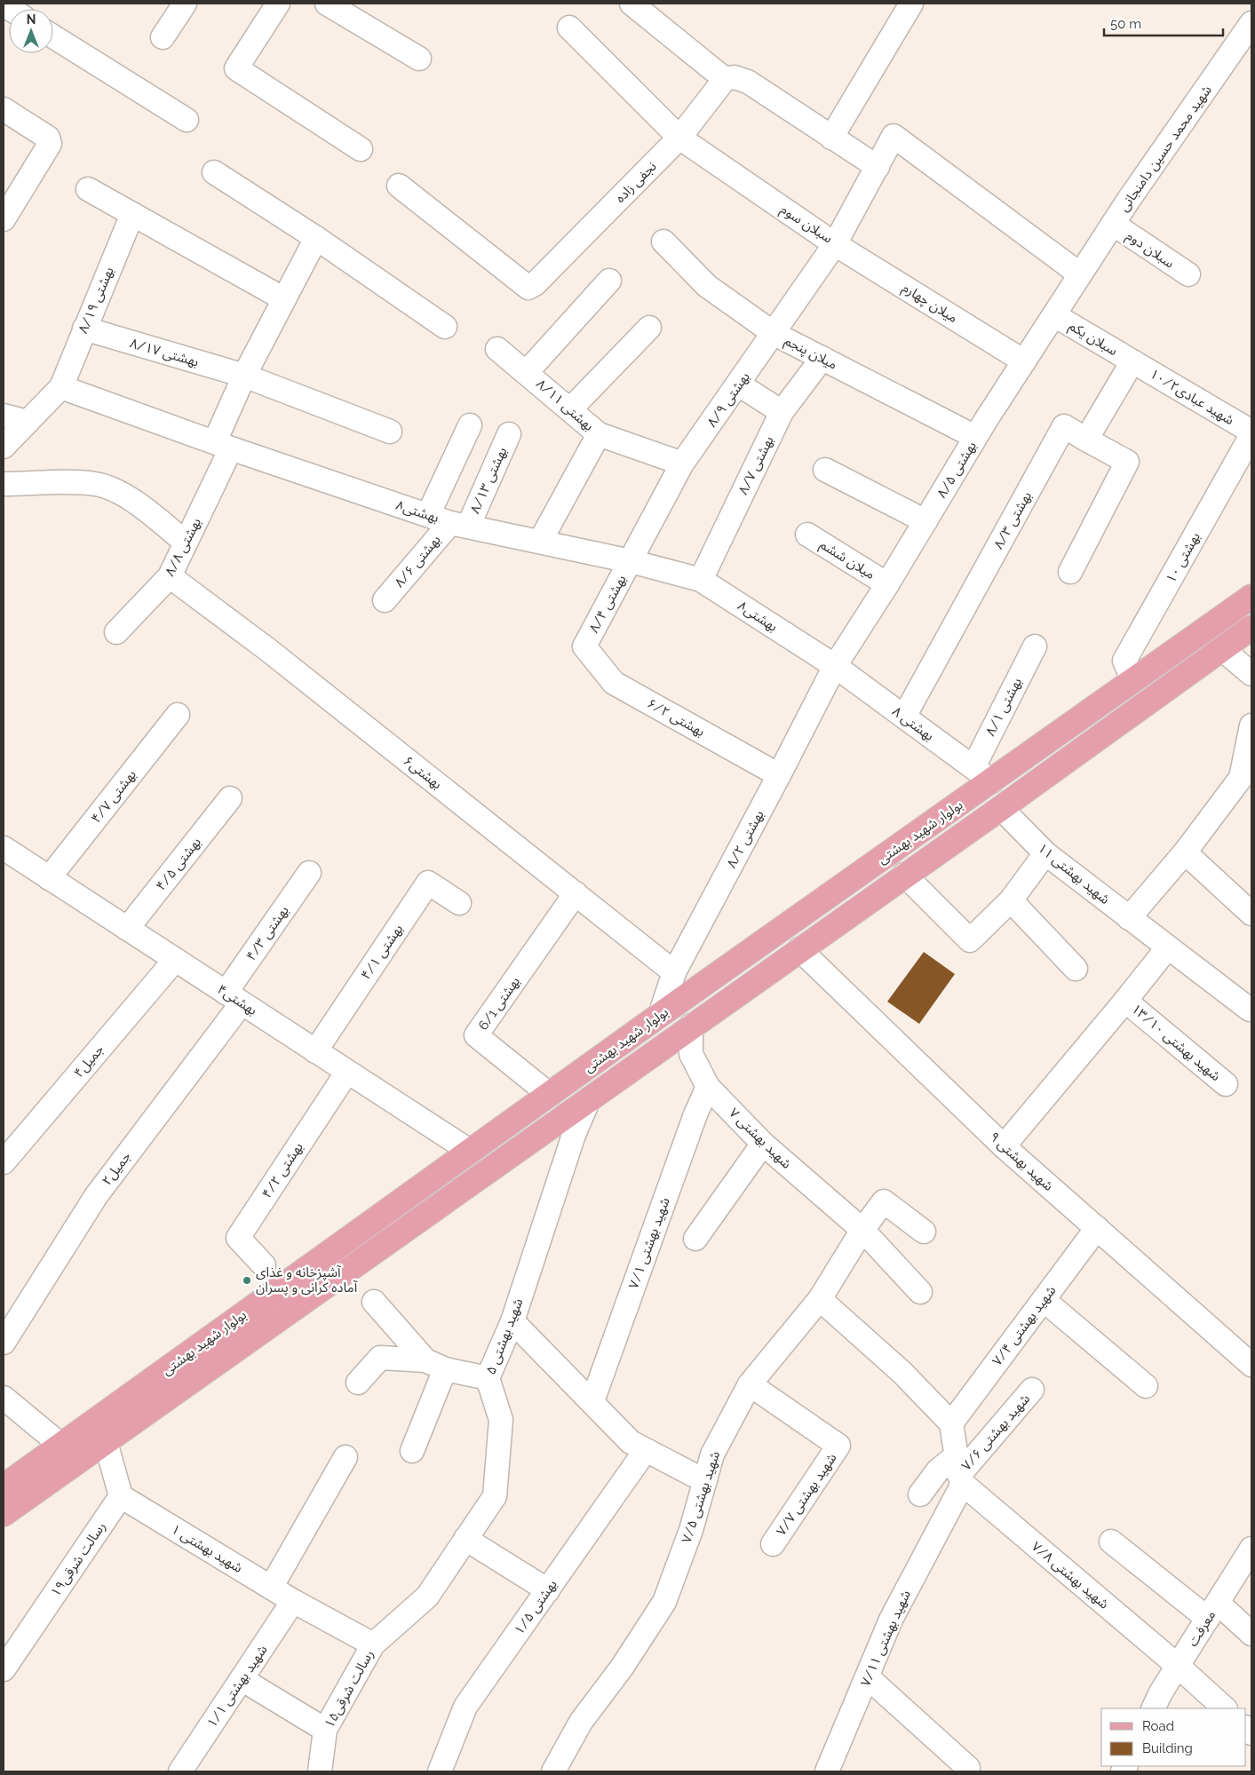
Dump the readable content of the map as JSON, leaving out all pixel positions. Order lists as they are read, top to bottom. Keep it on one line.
{"streets":{"main road":["بولوار شهید بهشتی"],"street":["شهید محمد حسین دامنجانی","نجفی زاده","سبلان سوم","سبلان دوم","بهشتی ۸/۱۹","میلان چهارم","سبلان یکم","بهشتی ۸/۱۷","میلان پنجم","شهید عبادی۱۰/۲","بهشتی ۸/۹","بهشتی ۸/۱۱","بهشتی ۸/۷","بهشتی ۸/۵","بهشتی ۸/۱۳","بهشتی۸","بهشتی ۸/۳","بهشتی ۸/۸","بهشتی ۱۰","میلان ششم","بهشتی ۸/۶","بهشتی ۸/۴","بهشتی ۸/۱","بهشتی ۶/۲","۸ بهشتی","بهشتی۶","بهشتی ۴/۷","بهشتی ۸/۲","بهشتی ۴/۵","شهید بهشتی ۱۱","بهشتی ۴/۳","بهشتی ۴/۱","بهشتی۴","بهشتی 6/1","شهید بهشتی ۱۳/۱۰","جمیل۴","شهید بهشتی ۷","شهید بهشتی ۹","جمیل۲","بهشتی ۴/۲","شهید بهشتی ۷/۱","شهید بهشتی ۷/۴","شهید بهشتی ۵","شهید بهشتی ۷/۶","شهید بهشتی ۷/۷","شهید بهشتی ۷/۵","شهید بهشتی ۱","رسالت شرقی۱۹","شهید بهشتی ۷/۸","بهشتی ۱/۵","معرفت","شهید بهشتی ۷/۱۱","شهید بهشتی ۱/۱","رسالت شرقی۱۵"]},"crossings":[["شهید محمد حسین دامنجانی","سبلان سوم"],["شهید محمد حسین دامنجانی","سبلان دوم"],["شهید محمد حسین دامنجانی","بهشتی ۸/۵"],["نجفی زاده","سبلان سوم"],["سبلان سوم","میلان چهارم"],["سبلان سوم","بهشتی ۸/۹"],["سبلان سوم","بهشتی ۸/۵"],["بهشتی ۸/۱۹","بهشتی ۸/۱۷"],["بهشتی ۸/۱۹","بهشتی۸"],["میلان چهارم","بهشتی ۸/۹"],["میلان چهارم","بهشتی ۸/۵"],["سبلان یکم","شهید عبادی۱۰/۲"],["سبلان یکم","بهشتی ۸/۵"],["میلان پنجم","بهشتی ۸/۹"],["میلان پنجم","بهشتی ۸/۷"],["میلان پنجم","بهشتی ۸/۵"],["شهید عبادی۱۰/۲","بهشتی ۱۰"],["بهشتی ۸/۹","بهشتی۸"],["بهشتی ۸/۹","بهشتی ۸/۴"],["بهشتی ۸/۱۱","بهشتی۸"],["بهشتی ۸/۷","بهشتی۸"],["بهشتی ۸/۵","بهشتی۸"],["بهشتی ۸/۵","میلان ششم"],["بهشتی ۸/۵","۸ بهشتی"],["بهشتی ۸/۵","بهشتی ۸/۲"],["بهشتی ۸/۱۳","بهشتی۸"],["بهشتی ۸/۱۳","بهشتی ۸/۶"],["بهشتی۸","بهشتی ۸/۸"],["بهشتی۸","بهشتی ۸/۶"],["بهشتی۸","بهشتی ۸/۴"],["بهشتی۸","۸ بهشتی"],["بهشتی۸","بهشتی ۸/۲"],["بهشتی ۸/۳","۸ بهشتی"],["بهشتی ۸/۸","بهشتی۶"],["بهشتی ۱۰","بولوار شهید بهشتی"],["بهشتی ۸/۴","بهشتی ۶/۲"],["بهشتی ۸/۱","۸ بهشتی"],["بهشتی ۸/۱","بولوار شهید بهشتی"],["بهشتی ۶/۲","بهشتی ۸/۲"],["۸ بهشتی","بولوار شهید بهشتی"],["۸ بهشتی","بهشتی ۸/۲"],["بهشتی۶","بهشتی ۸/۲"],["بهشتی۶","بهشتی 6/1"],["بهشتی ۴/۷","بهشتی۴"],["بولوار شهید بهشتی","بهشتی ۸/۲"],["بولوار شهید بهشتی","شهید بهشتی ۱۱"],["بولوار شهید بهشتی","بهشتی۴"],["بولوار شهید بهشتی","بهشتی 6/1"],["بولوار شهید بهشتی","شهید بهشتی ۷"],["بولوار شهید بهشتی","شهید بهشتی ۹"],["بولوار شهید بهشتی","شهید بهشتی ۵"],["بهشتی ۴/۵","بهشتی۴"],["بهشتی ۴/۳","بهشتی۴"],["بهشتی ۴/۳","جمیل۲"],["بهشتی ۴/۱","بهشتی۴"],["بهشتی۴","جمیل۴"],["بهشتی۴","جمیل۲"],["بهشتی۴","بهشتی ۴/۲"],["شهید بهشتی ۷","شهید بهشتی ۷/۱"],["شهید بهشتی ۷","شهید بهشتی ۷/۵"],["شهید بهشتی ۹","شهید بهشتی ۷/۴"],["شهید بهشتی ۵","رسالت شرقی۱۵"],["شهید بهشتی ۷/۶","شهید بهشتی ۷/۸"],["شهید بهشتی ۷/۶","شهید بهشتی ۷/۱۱"],["شهید بهشتی ۷/۷","شهید بهشتی ۷/۵"],["شهید بهشتی ۱","رسالت شرقی۱۹"],["شهید بهشتی ۱","شهید بهشتی ۱/۱"],["شهید بهشتی ۱","رسالت شرقی۱۵"],["شهید بهشتی ۷/۸","معرفت"],["شهید بهشتی ۷/۸","شهید بهشتی ۷/۱۱"],["شهید بهشتی ۱/۱","رسالت شرقی۱۵"]],"places":["آشپزخانه و غذای آماده کرانی و پسران"],"legend":["Road","Building"],"scale_bar":"50 m","north":"top"}
